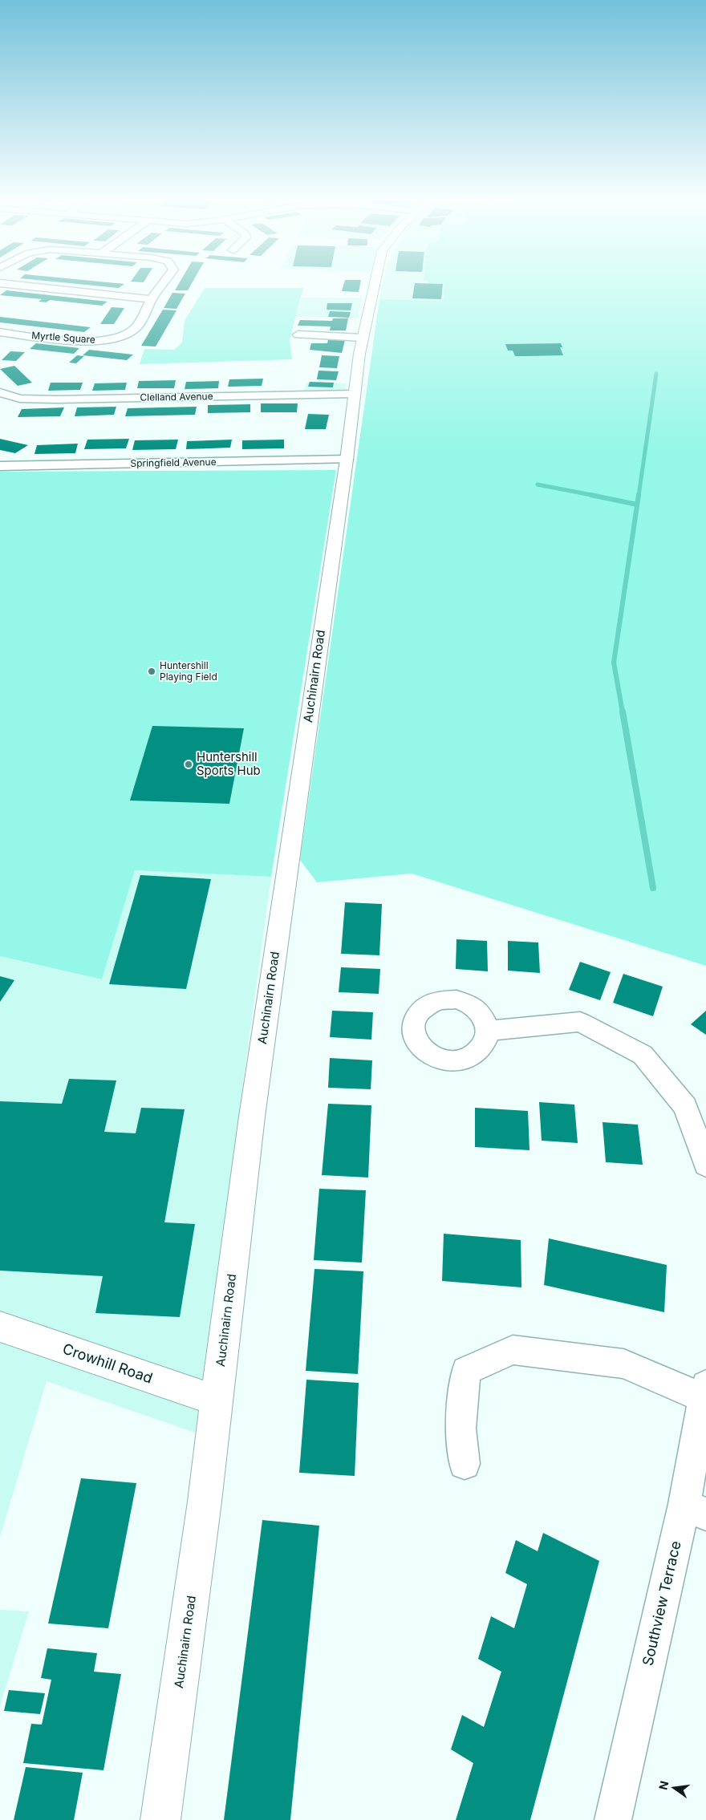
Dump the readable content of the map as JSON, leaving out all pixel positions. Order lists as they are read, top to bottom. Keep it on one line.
{"streets":{"main road":["Auchinairn Road","Crowhill Road"],"street":["Myrtle Square","Clelland Avenue","Springfield Avenue","Southview Terrace"]},"crossings":[["Clelland Avenue","Auchinairn Road"],["Springfield Avenue","Auchinairn Road"],["Auchinairn Road","Crowhill Road"]],"places":["Huntershill Playing Field","Huntershill Sports Hub"],"north":"left"}
